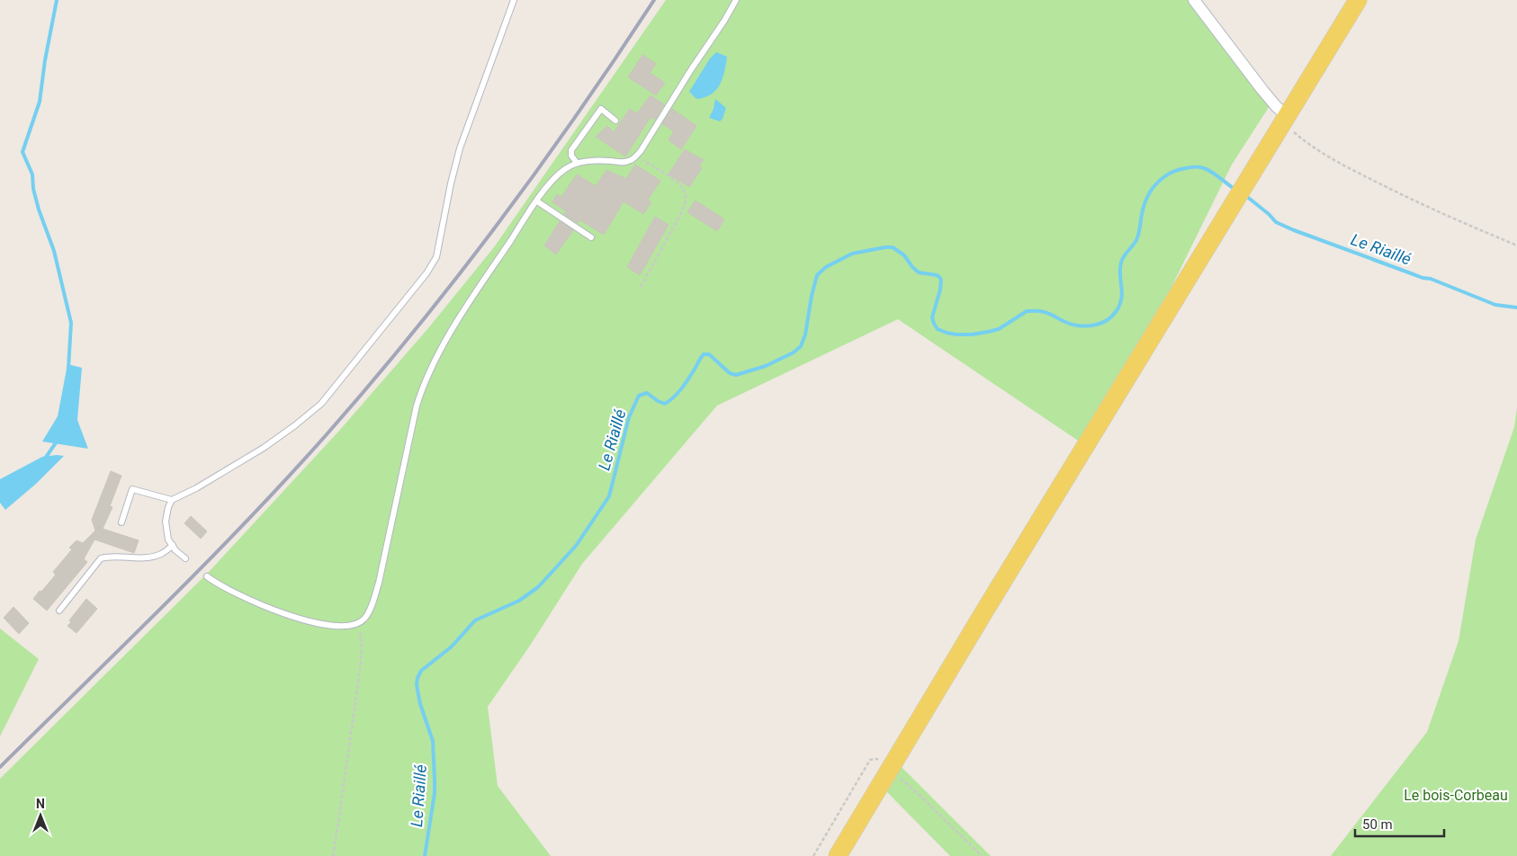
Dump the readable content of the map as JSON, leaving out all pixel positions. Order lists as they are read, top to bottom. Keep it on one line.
{"water":["Le Riaillé"],"parks":["Le bois-Corbeau"],"scale_bar":"50 m","north":"top"}
